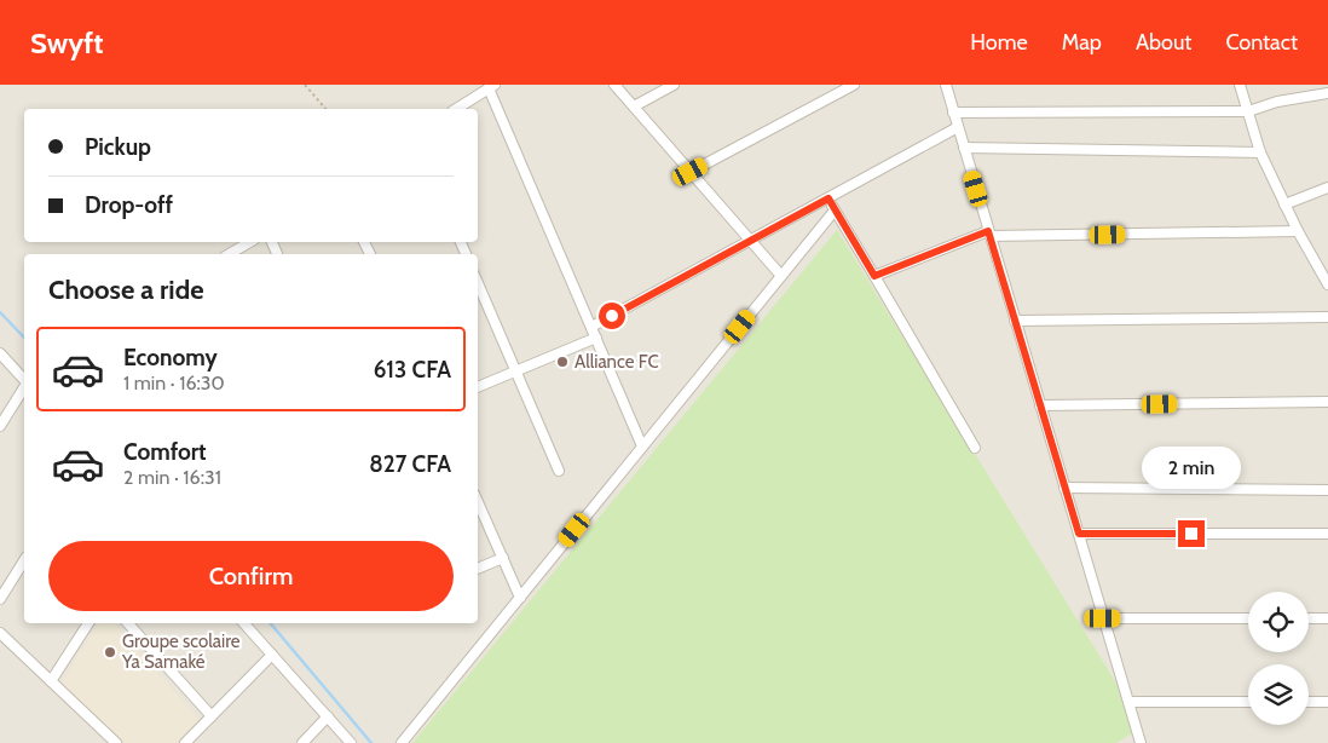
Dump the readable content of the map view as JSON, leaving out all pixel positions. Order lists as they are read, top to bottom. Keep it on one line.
{"places":["Alliance FC","Groupe scolaire Ya Samaké"],"page":{"header":"Swyft","nav":["Home","Map","About","Contact"],"banner":["Pickup","Drop-off"],"heading":"Choose a ride","list":[{"name":"Economy","note":"1 min · 16:30","value":"613 CFA"},{"name":"Comfort","note":"2 min · 16:31","value":"827 CFA"}],"bubble":"2 min","buttons":"Confirm"}}
